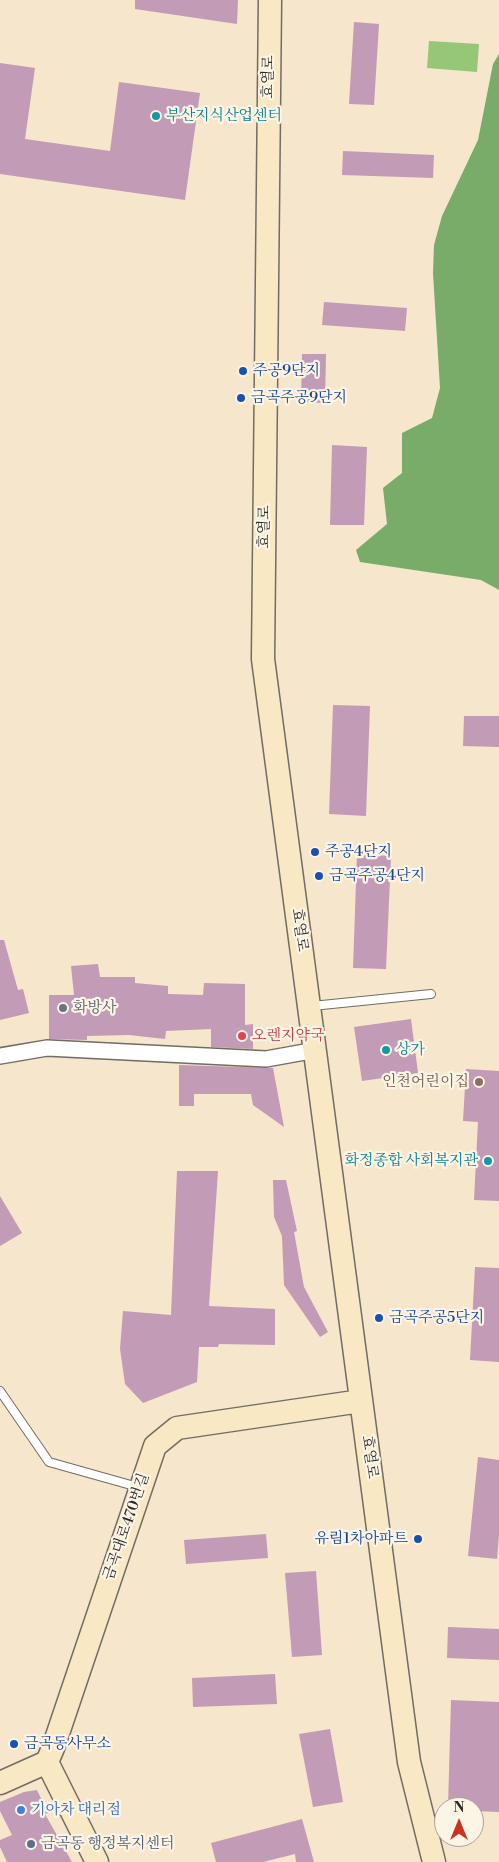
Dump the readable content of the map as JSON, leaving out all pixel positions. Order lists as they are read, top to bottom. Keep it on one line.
{"streets":{"main road":["효열로","금곡대로470번길"]},"crossings":[["효열로","금곡대로470번길"]],"places":["부산지식산업센터","주공9단지","금곡주공9단지","주공4단지","금곡주공4단지","화방사","오렌지약국","상가","인천어린이집","화정종합 사회복지관","금곡주공5단지","유림1차아파트","금곡동사무소","기아차 대리점","금곡동 행정복지센터"],"north":"top"}
